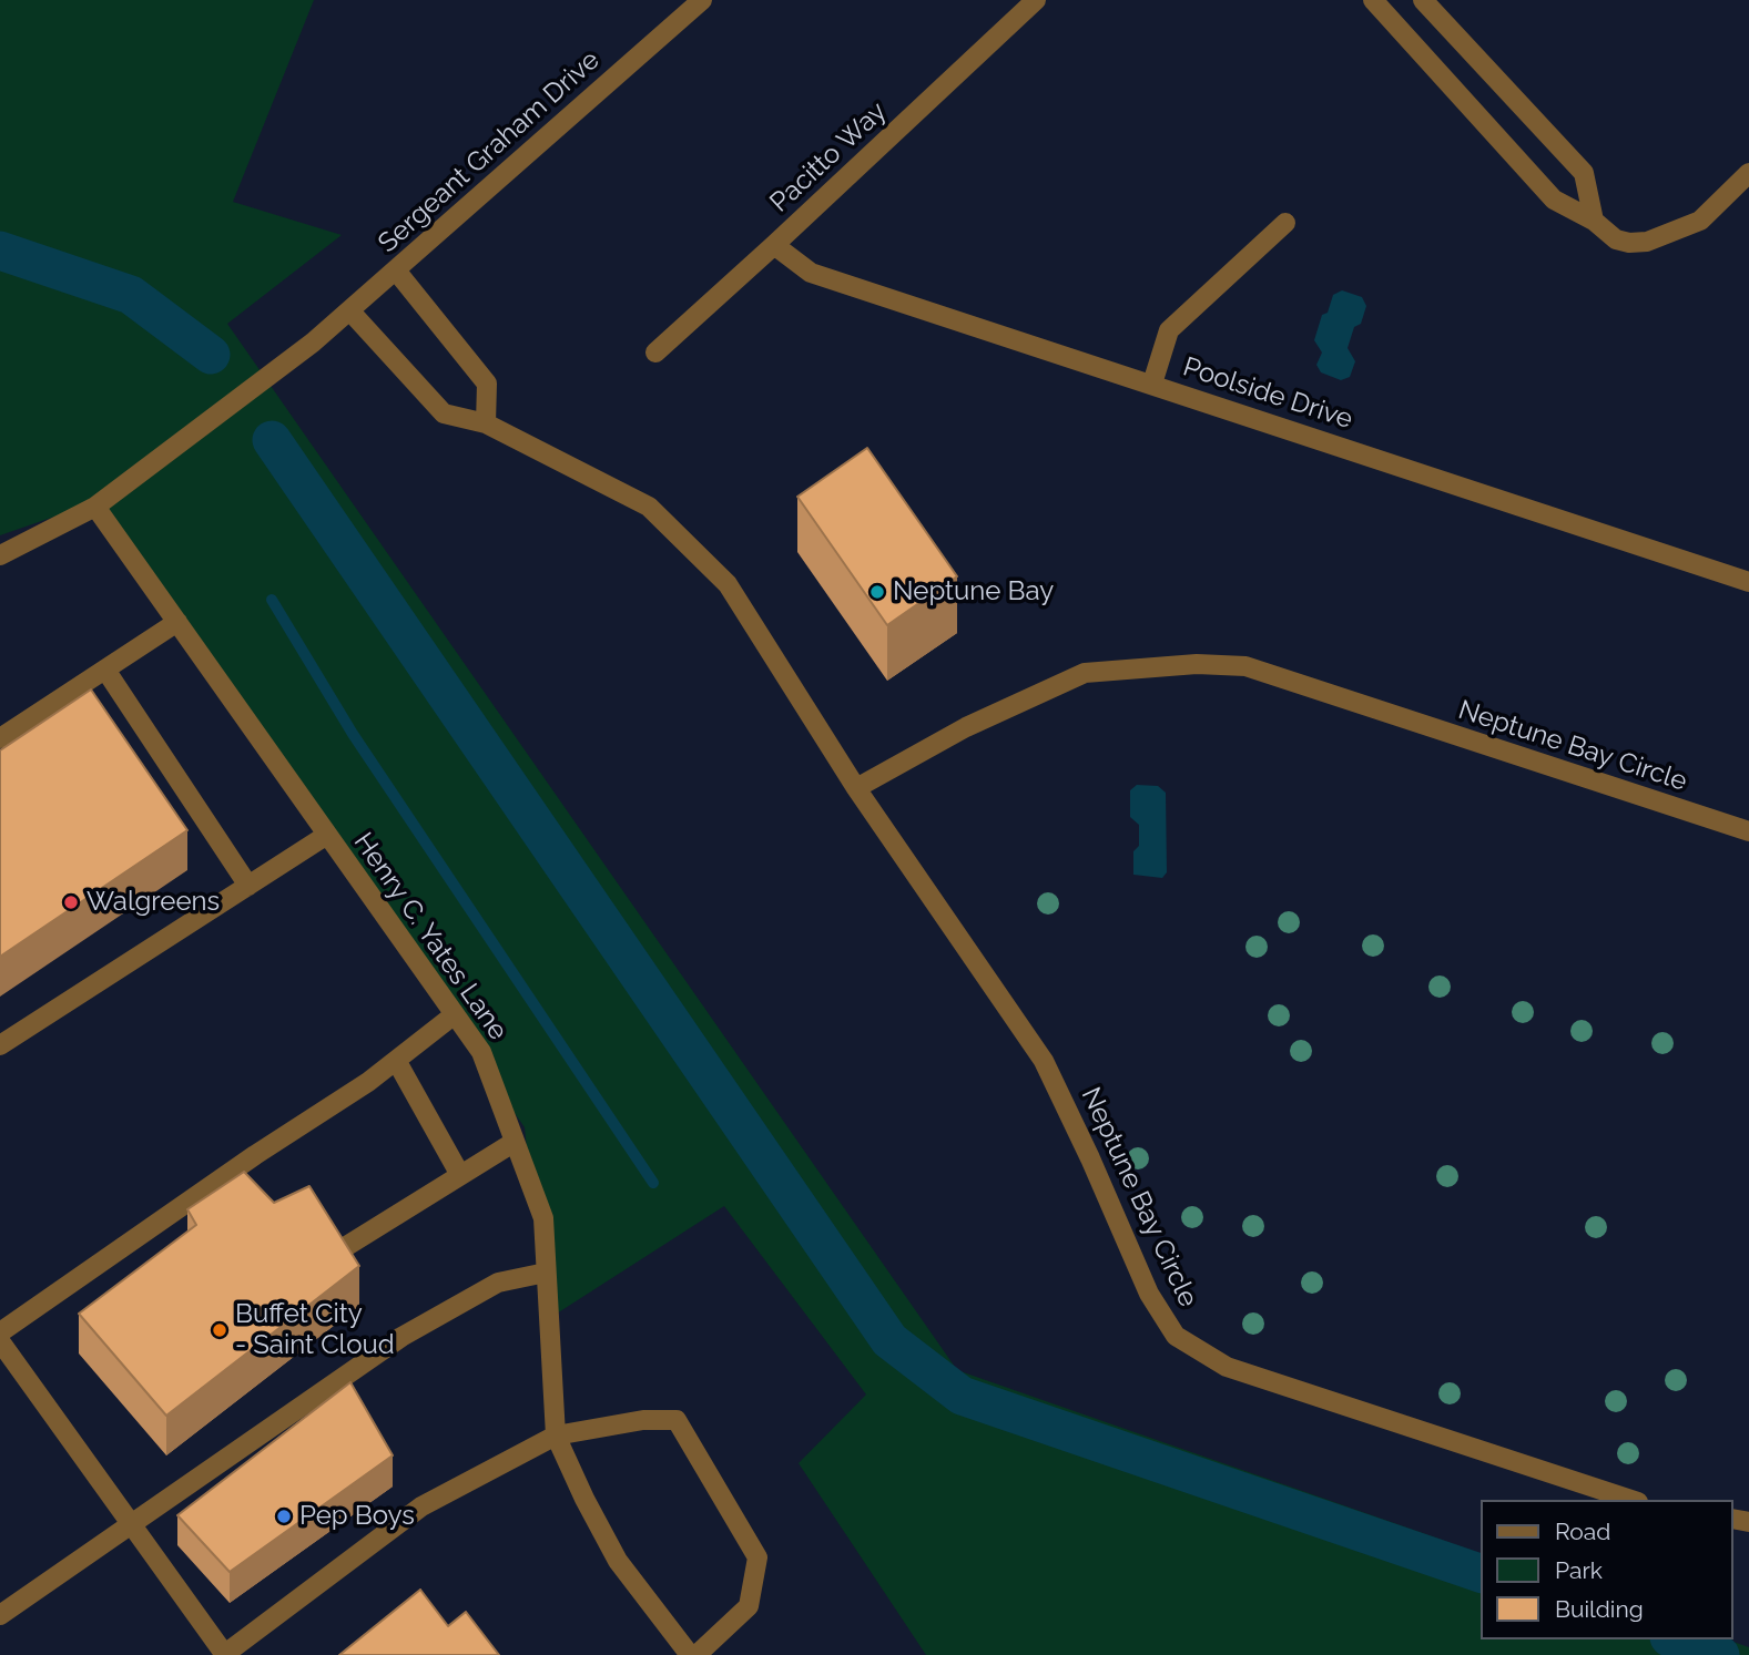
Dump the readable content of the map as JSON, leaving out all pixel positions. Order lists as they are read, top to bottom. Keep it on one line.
{"streets":{"street":["Sergeant Graham Drive","Pacitto Way","Poolside Drive","Neptune Bay Circle","Henry C. Yates Lane"]},"crossings":[["Sergeant Graham Drive","Neptune Bay Circle"],["Sergeant Graham Drive","Henry C. Yates Lane"],["Pacitto Way","Poolside Drive"]],"places":["Neptune Bay","Walgreens","Buffet City - Saint Cloud","Pep Boys"],"legend":["Road","Park","Building"]}
